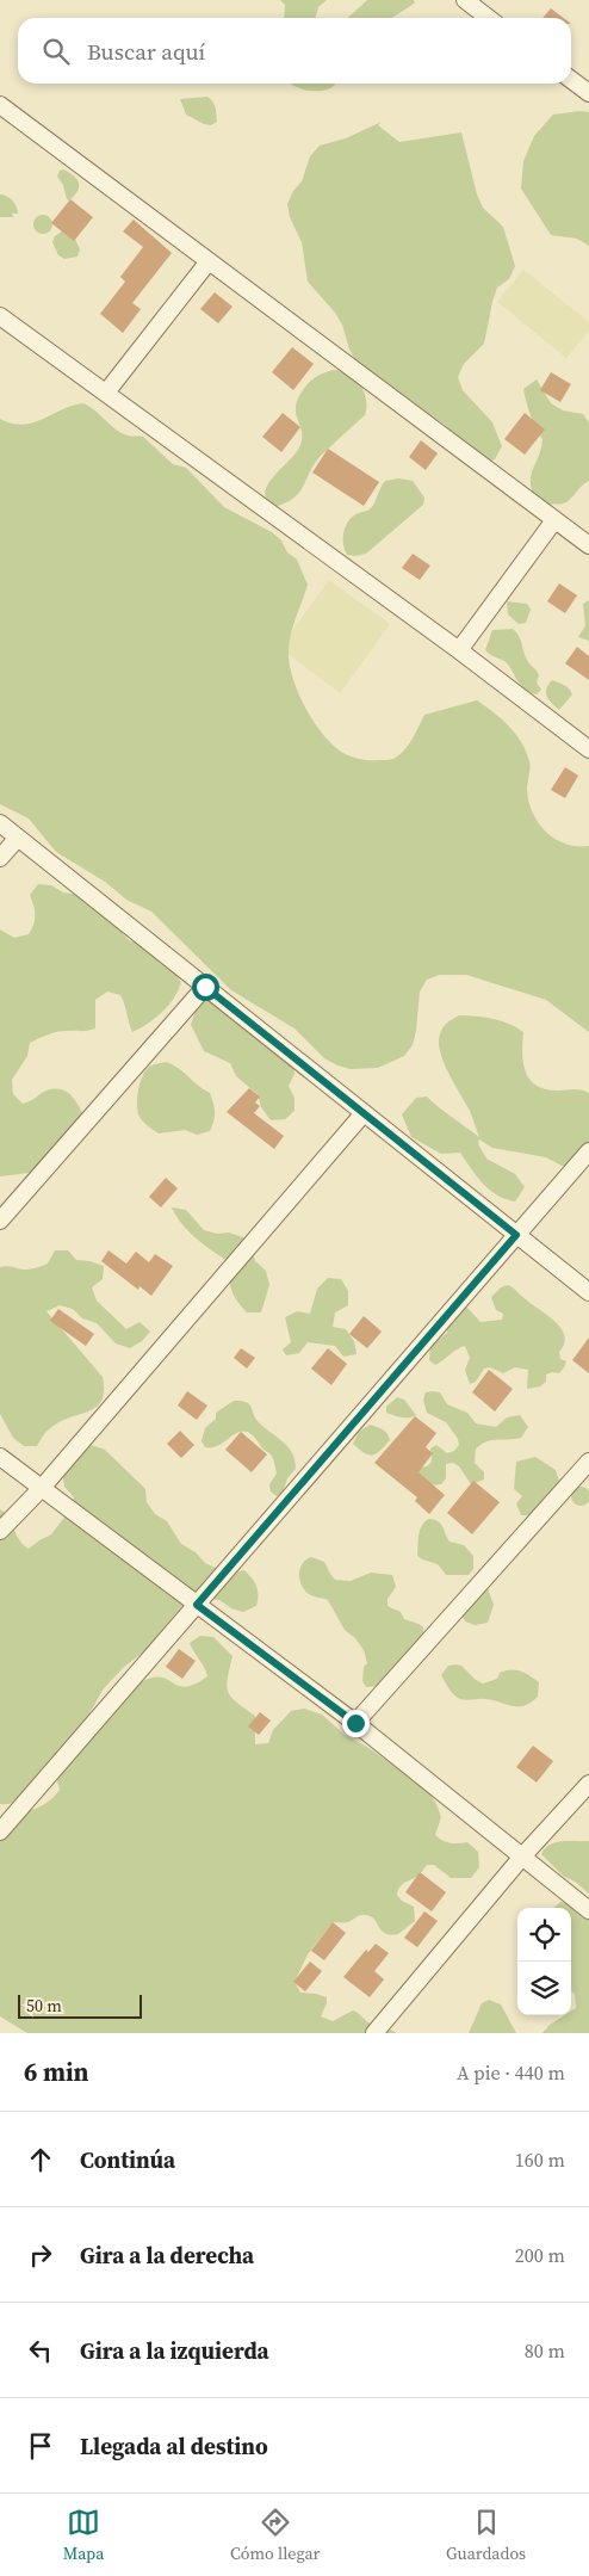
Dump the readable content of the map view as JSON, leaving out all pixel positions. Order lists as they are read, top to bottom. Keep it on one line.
{"scale_bar":"50 m","page":{"search":"Buscar aquí","scale":"50 m","heading":["6 min","A pie · 440 m"],"list":[["Continúa","160 m"],["Gira a la derecha","200 m"],["Gira a la izquierda","80 m"],"Llegada al destino"],"nav":["Mapa","Cómo llegar","Guardados"]}}
